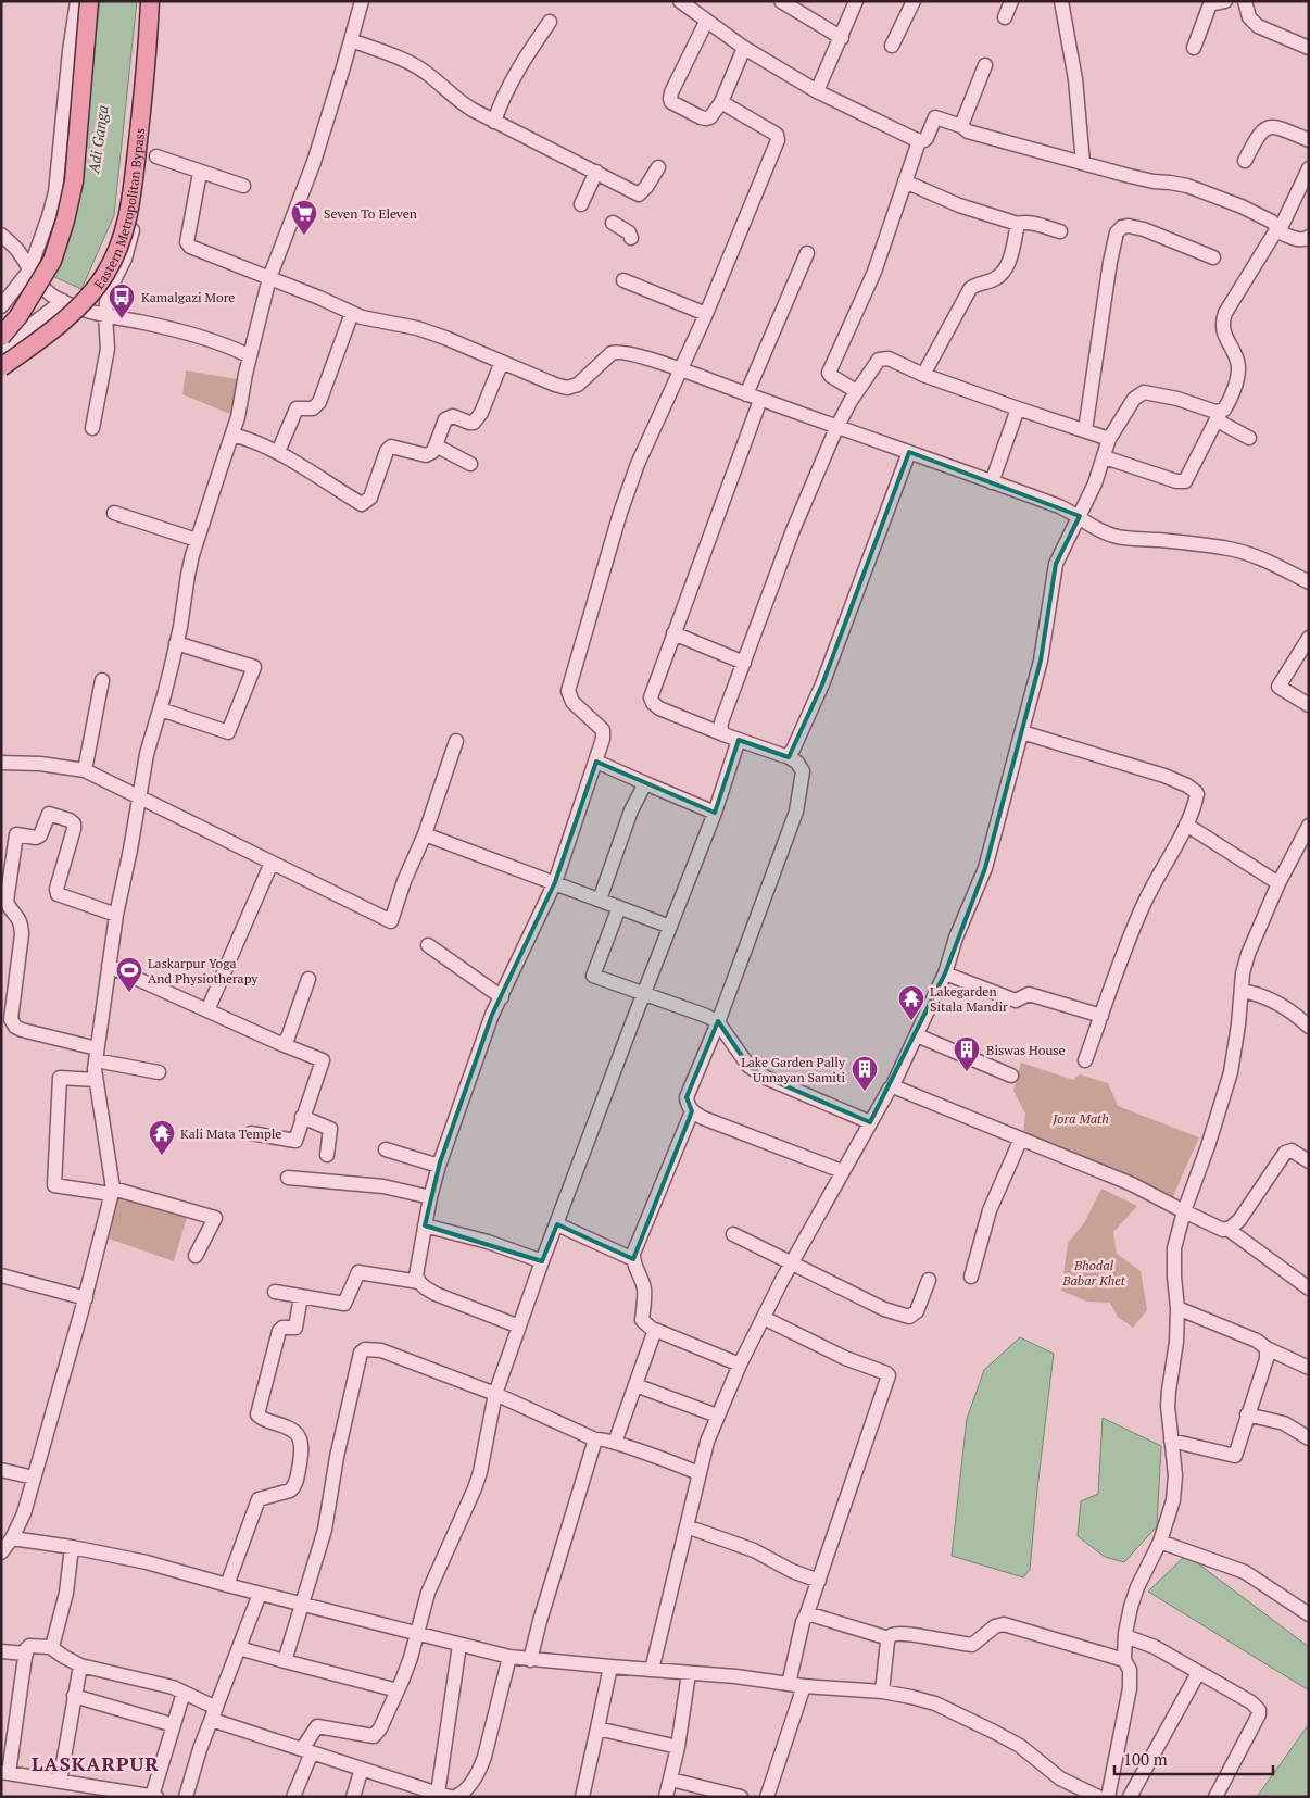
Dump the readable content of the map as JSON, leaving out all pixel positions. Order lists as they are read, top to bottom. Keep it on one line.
{"streets":{"main road":["Eastern Metropolitan Bypass"]},"districts":["LASKARPUR"],"water":["Adi Ganga"],"parks":["Jora Math","Bhodal Babar Khet"],"places":{"supermarket":["Seven To Eleven"],"bus stop":["Kamalgazi More"],"sports":["Laskarpur Yoga And Physiotherapy"],"temple":["Lakegarden Sitala Mandir","Kali Mata Temple"],"building":["Biswas House","Lake Garden Pally Unnayan Samiti"]},"scale_bar":"100 m"}
